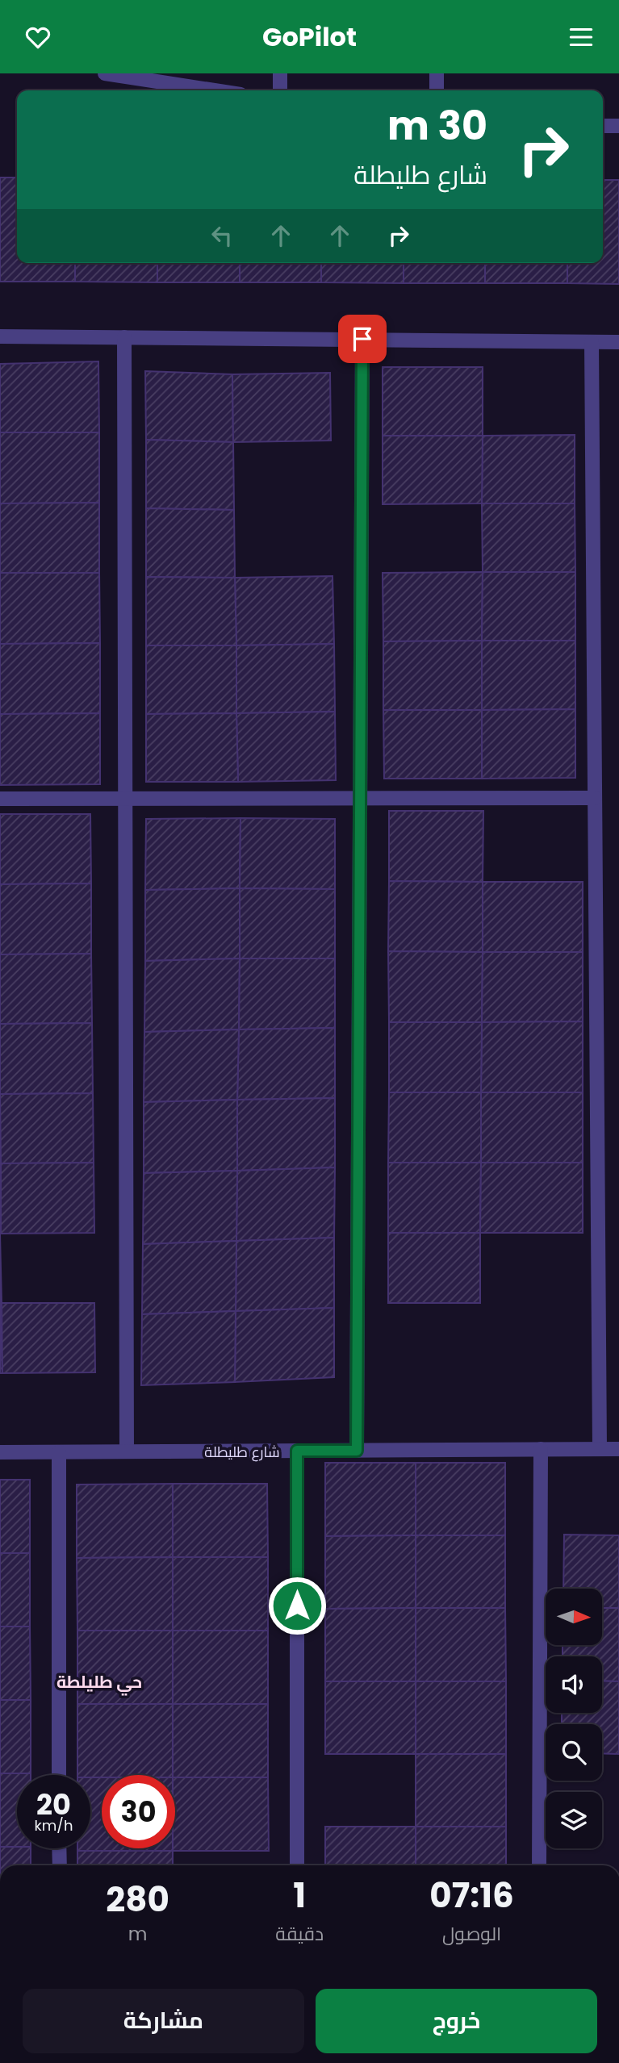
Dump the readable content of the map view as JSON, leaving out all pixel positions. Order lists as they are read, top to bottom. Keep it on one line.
{"streets":{"street":["شارع طليطلة"]},"districts":["حي طليلطة"],"north":"right","page":{"header":"GoPilot","turn":["30 m","شارع طليطلة"],"speed":"20 km/h","limit":"30","eta":["07:16","الوصول","1","دقيقة","280","m"],"buttons":["خروج","مشاركة"]}}
